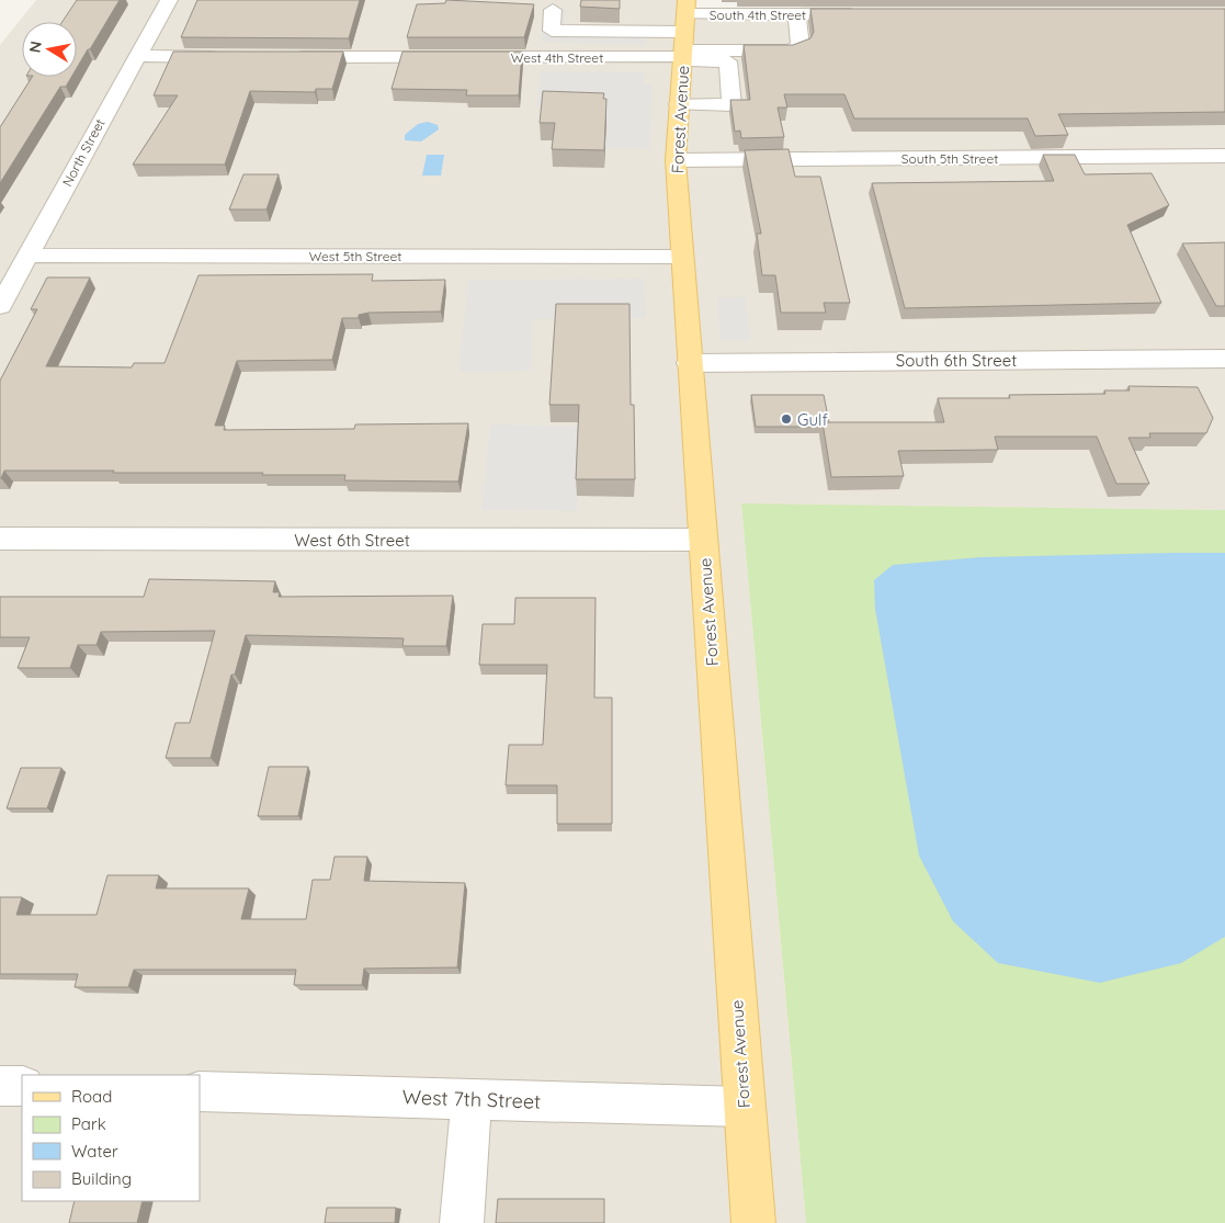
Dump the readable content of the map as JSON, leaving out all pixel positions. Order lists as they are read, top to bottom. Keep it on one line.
{"streets":{"main road":["Forest Avenue"],"street":["South 4th Street","West 4th Street","North Street","South 5th Street","West 5th Street","South 6th Street","West 6th Street","West 7th Street"]},"crossings":[["South 4th Street","West 4th Street"],["South 4th Street","Forest Avenue"],["West 4th Street","Forest Avenue"],["Forest Avenue","South 5th Street"],["Forest Avenue","West 5th Street"],["Forest Avenue","South 6th Street"],["Forest Avenue","West 6th Street"],["Forest Avenue","West 7th Street"],["North Street","West 5th Street"]],"places":["Gulf"],"legend":["Road","Park","Water","Building"],"north":"left"}
